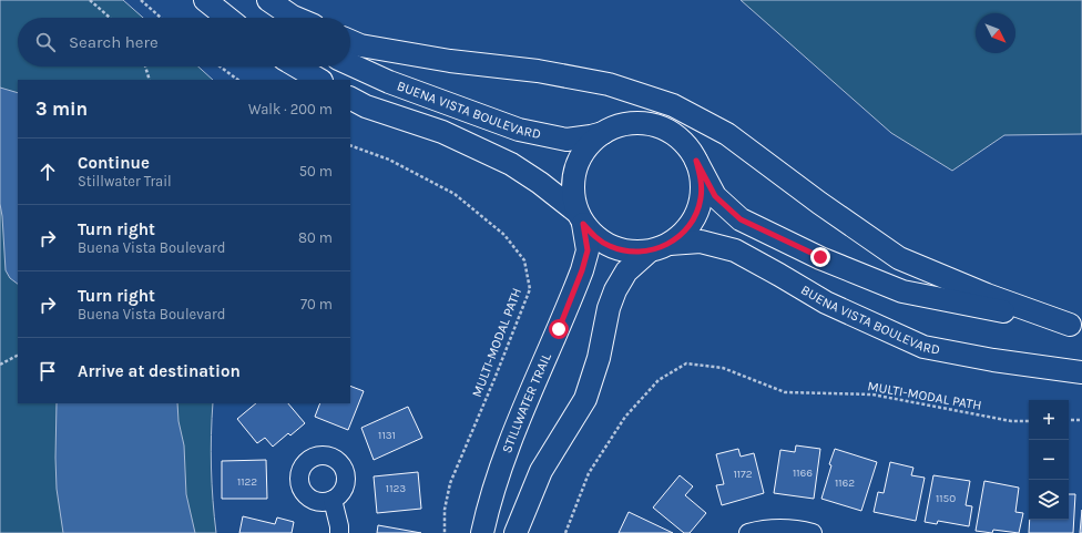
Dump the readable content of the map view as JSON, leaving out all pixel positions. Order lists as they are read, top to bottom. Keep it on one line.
{"streets":{"main road":["BUENA VISTA BOULEVARD","STILLWATER TRAIL"],"path":["MULTI-MODAL PATH"]},"crossings":[["BUENA VISTA BOULEVARD","STILLWATER TRAIL"]],"house_numbers":["1131","1166","1172","1122","1162","1123","1150"],"north":"bottom right","page":{"search":"Search here","heading":["3 min","Walk · 200 m"],"list":[["Continue","Stillwater Trail","50 m"],["Turn right","Buena Vista Boulevard","80 m"],["Turn right","Buena Vista Boulevard","70 m"],"Arrive at destination"],"map_buttons":["+","−"]}}
